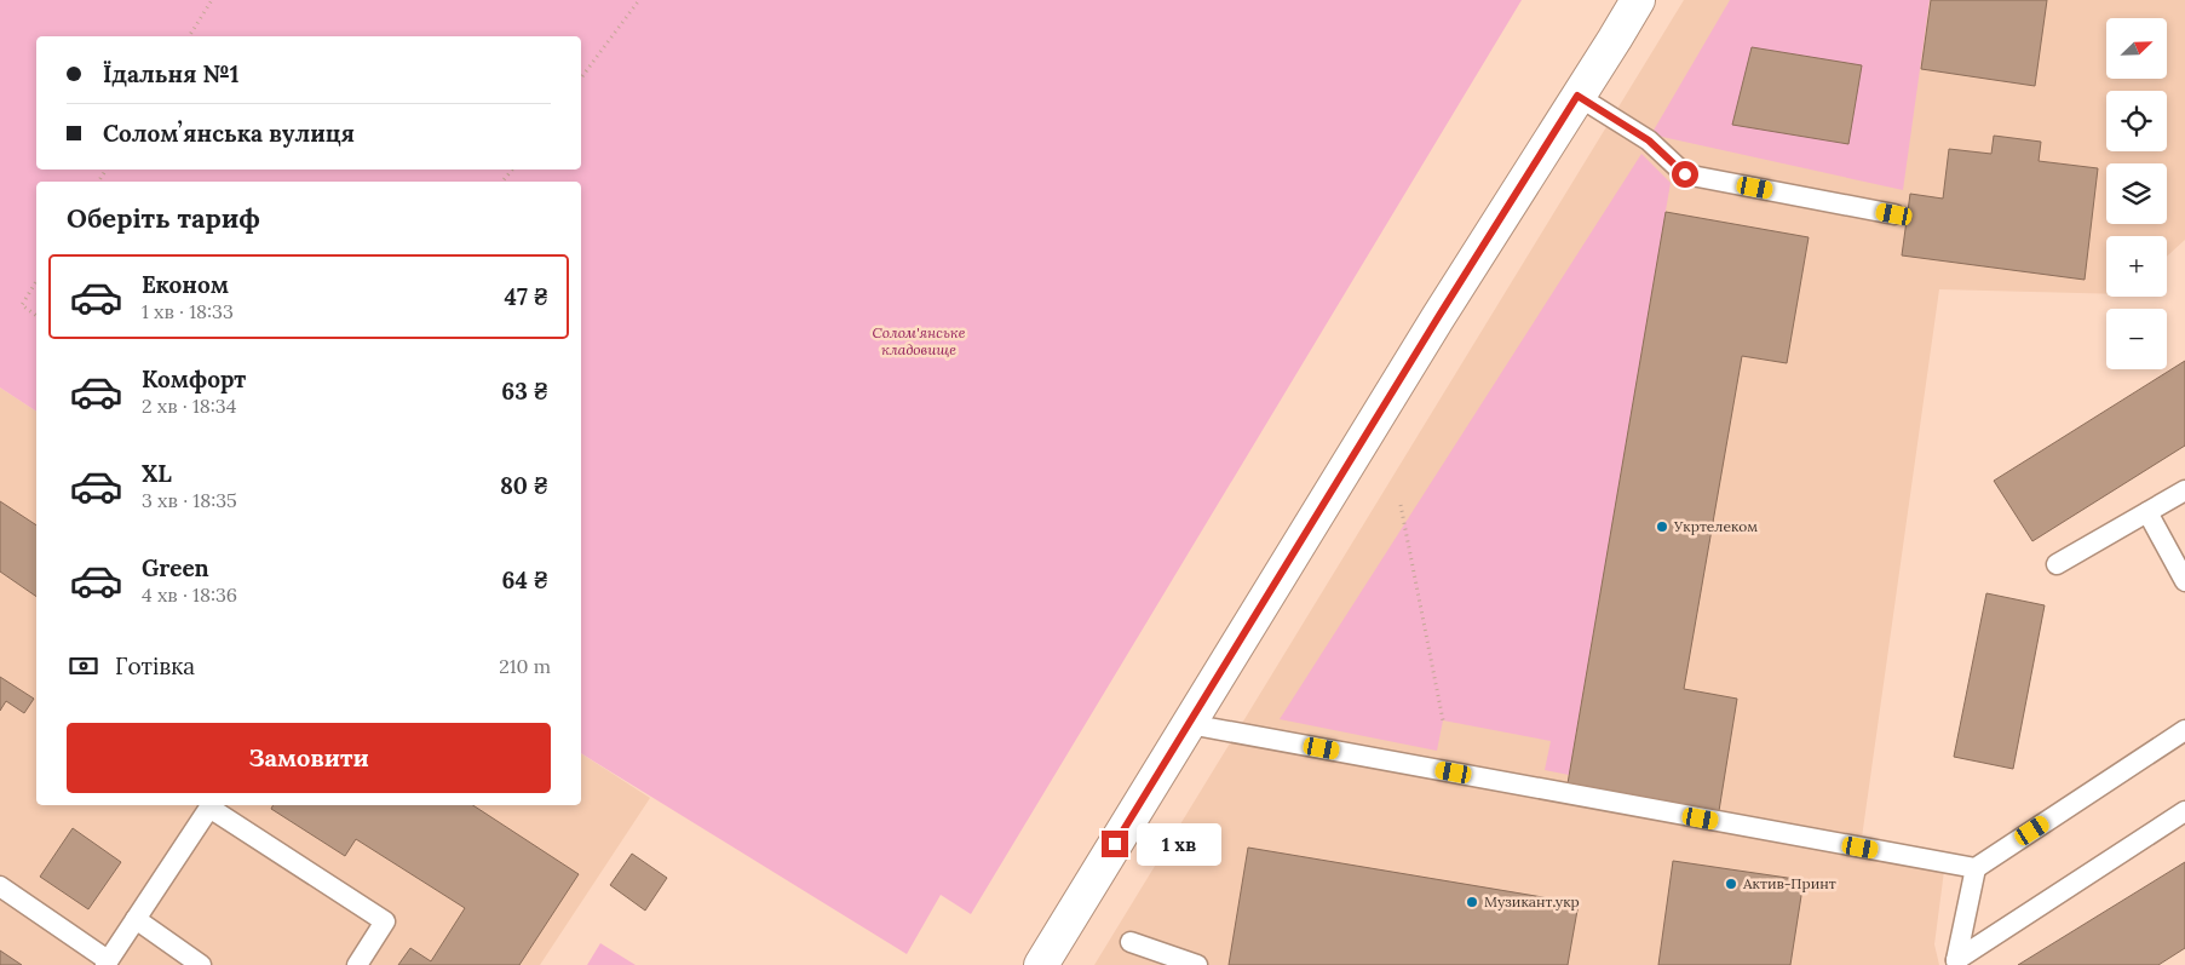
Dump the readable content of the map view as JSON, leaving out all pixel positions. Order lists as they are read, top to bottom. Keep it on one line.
{"parks":["Солом'янське кладовище"],"places":["Укртелеком","Актив-Принт","Музикант.укр"],"north":"top right","page":{"map_buttons":["+","−"],"banner":["Їдальня №1","Соломʼянська вулиця"],"heading":"Оберіть тариф","list":[{"name":"Економ","note":"1 хв · 18:33","value":"47 ₴"},{"name":"Комфорт","note":"2 хв · 18:34","value":"63 ₴"},{"name":"XL","note":"3 хв · 18:35","value":"80 ₴"},{"name":"Green","note":"4 хв · 18:36","value":"64 ₴"}],"pay":["Готівка","210 m"],"buttons":"Замовити","bubble":"1 хв"}}
